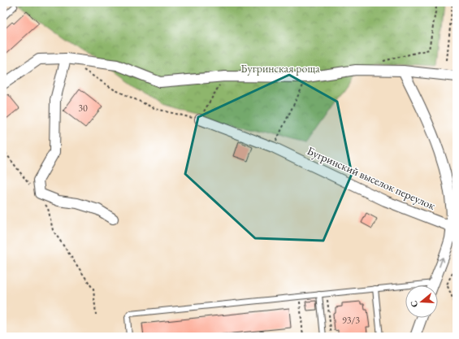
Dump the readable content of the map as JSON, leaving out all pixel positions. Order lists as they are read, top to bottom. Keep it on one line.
{"streets":{"street":["Бугринский выселок переулок"]},"parks":["Бугринская роща"],"house_numbers":["30","93/3"],"north":"left"}
